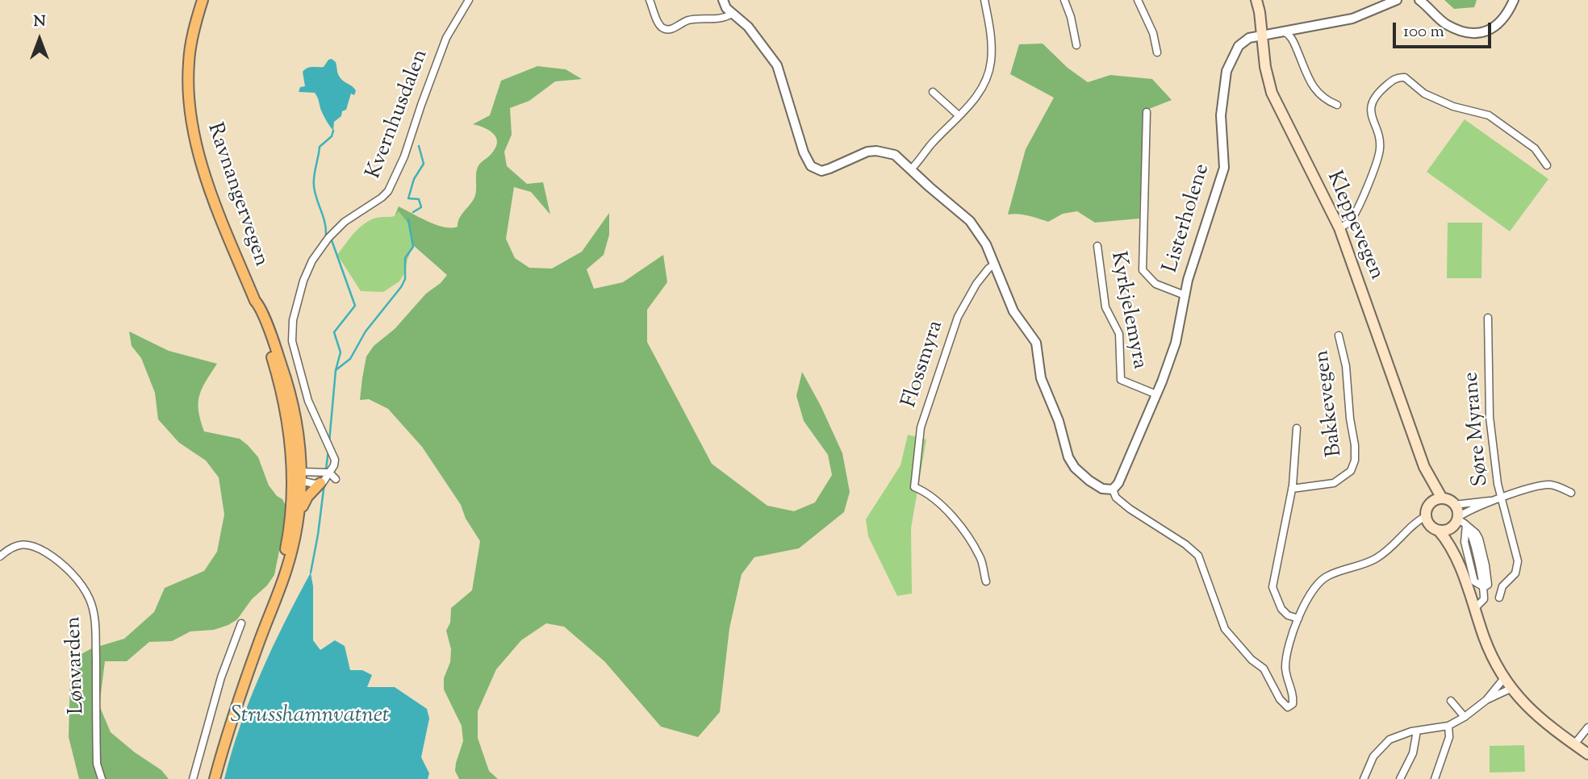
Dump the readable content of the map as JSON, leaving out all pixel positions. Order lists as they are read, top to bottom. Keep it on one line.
{"streets":{"main road":["Ravnangervegen","Kleppevegen"],"street":["Kvernhusdalen","Listerholene","Kyrkjelemyra","Flossmyra","Bakkevegen","Søre Myrane","Lønvarden"]},"crossings":[["Listerholene","Kleppevegen"],["Listerholene","Kyrkjelemyra"]],"water":["Strusshamnvatnet"],"scale_bar":"100 m","north":"top"}
